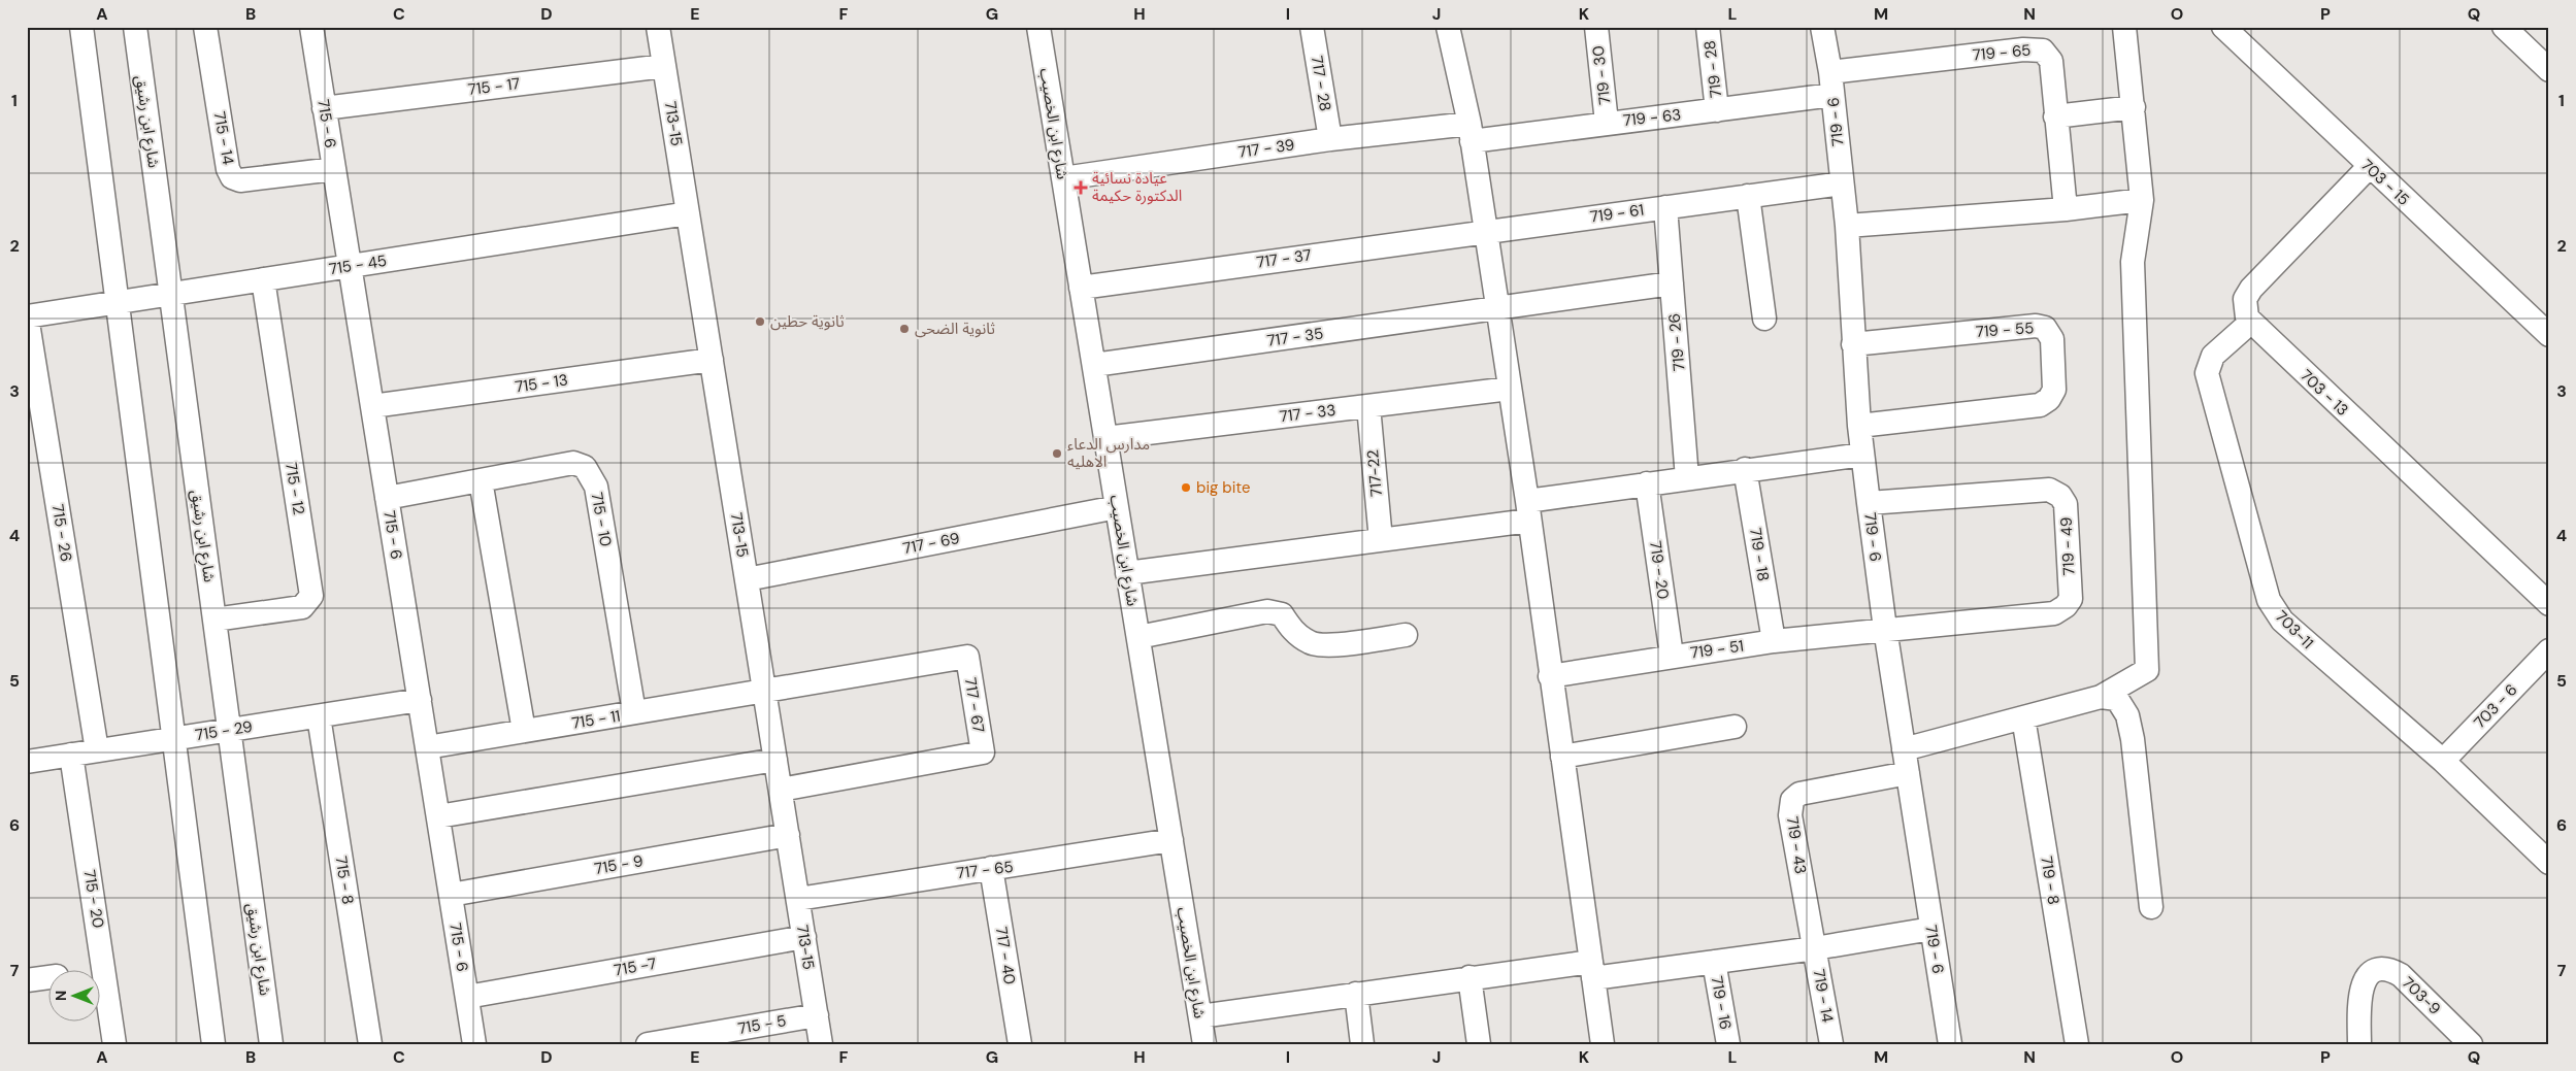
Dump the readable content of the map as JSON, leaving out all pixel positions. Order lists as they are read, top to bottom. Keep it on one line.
{"streets":{"street":["719 - 65","719 - 28","719 - 30","717 - 28","715 - 17","719 - 63","شارع ابن رشيق","719 - 6","715 - 6","713-15","شارع ابن الخصيب","715 - 14","717 - 39","703 - 15","719 - 61","717 - 37","715 - 45","719 - 55","717 - 35","719 - 26","715 - 13","703 - 13","717 - 33","717-22","715 - 12","715 - 10","715 - 26","717 - 69","719 - 49","719 - 18","719 - 20","703-11","719 - 51","717 - 67","703 - 6","715 - 11","715 - 29","719 - 43","715 - 9","717 - 65","715 - 8","719 - 8","715 - 20","717 - 40","715 -7","719 - 14","703-9","719 - 16","715 - 5"]},"crossings":[["719 - 65","719 - 63"],["719 - 65","719 - 6"],["719 - 28","719 - 63"],["719 - 30","719 - 63"],["717 - 28","717 - 39"],["715 - 17","715 - 6"],["715 - 17","713-15"],["719 - 63","719 - 6"],["719 - 63","717 - 39"],["شارع ابن رشيق","715 - 45"],["شارع ابن رشيق","715 - 12"],["شارع ابن رشيق","715 - 29"],["719 - 6","719 - 61"],["719 - 6","719 - 55"],["719 - 6","719 - 49"],["719 - 6","719 - 51"],["719 - 6","719 - 43"],["715 - 6","715 - 14"],["715 - 6","715 - 45"],["715 - 6","715 - 13"],["715 - 6","715 - 10"],["715 - 6","715 - 11"],["715 - 6","715 - 29"],["715 - 6","715 - 9"],["715 - 6","715 -7"],["713-15","715 - 45"],["713-15","715 - 13"],["713-15","717 - 69"],["713-15","717 - 67"],["713-15","715 - 11"],["713-15","715 - 9"],["713-15","717 - 65"],["713-15","715 -7"],["713-15","715 - 5"],["شارع ابن الخصيب","717 - 39"],["شارع ابن الخصيب","717 - 37"],["شارع ابن الخصيب","717 - 35"],["شارع ابن الخصيب","717 - 33"],["شارع ابن الخصيب","717 - 69"],["شارع ابن الخصيب","717 - 65"],["719 - 61","717 - 37"],["719 - 61","719 - 26"],["715 - 45","715 - 12"],["715 - 45","715 - 26"],["717 - 35","719 - 26"],["703 - 13","703-11"],["717 - 33","717-22"],["715 - 10","715 - 11"],["715 - 26","715 - 29"],["719 - 49","719 - 51"],["719 - 18","719 - 51"],["719 - 20","719 - 51"],["703-11","703 - 6"],["717 - 67","715 - 11"],["715 - 29","715 - 8"],["715 - 29","715 - 20"],["719 - 43","719 - 14"],["717 - 65","717 - 40"]],"places":{"health":["عيادة نسائية الدكتورة حكيمة"],"other":["ثانوية حطين","ثانوية الضحى","مدارس الدعاء الاهليه","big bite"]},"north":"left","grid":{"columns":["A","B","C","D","E","F","G","H","I","J","K","L","M","N","O","P","Q"],"rows":["1","2","3","4","5","6","7"]}}
